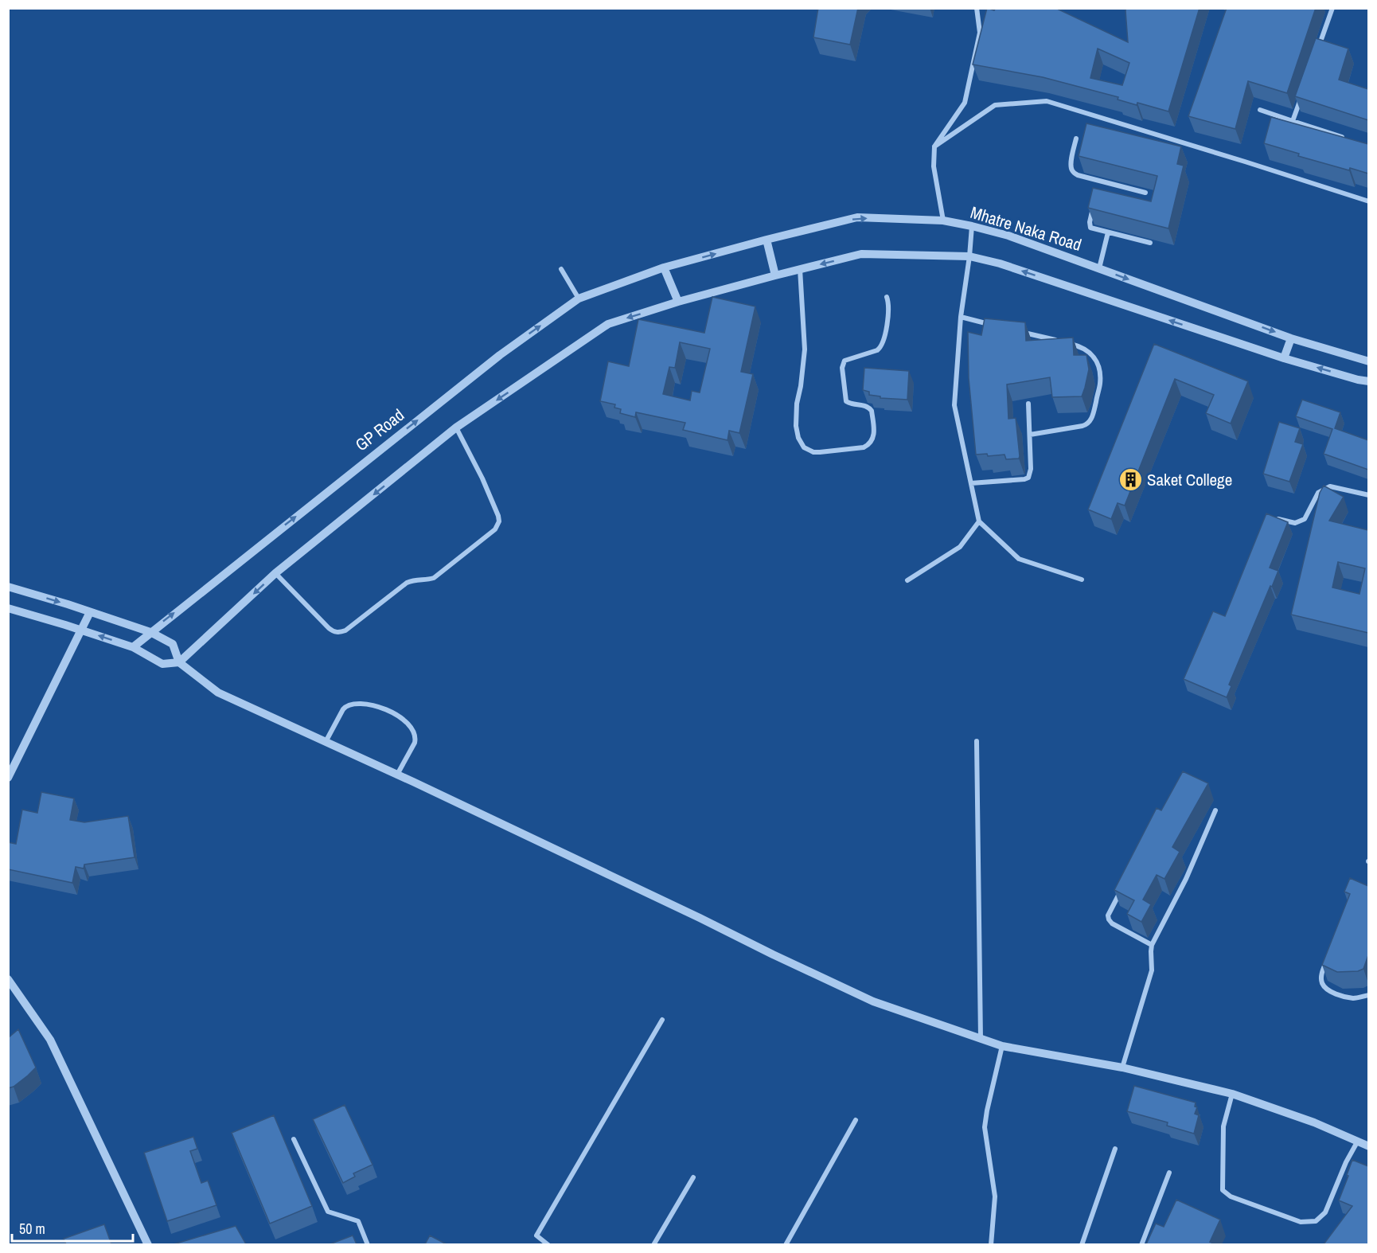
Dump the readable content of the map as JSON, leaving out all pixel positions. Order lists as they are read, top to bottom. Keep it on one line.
{"streets":{"street":["Mhatre Naka Road","GP Road"]},"crossings":[["Mhatre Naka Road","GP Road"]],"places":{"building":["Saket College"]},"scale_bar":"50 m"}
